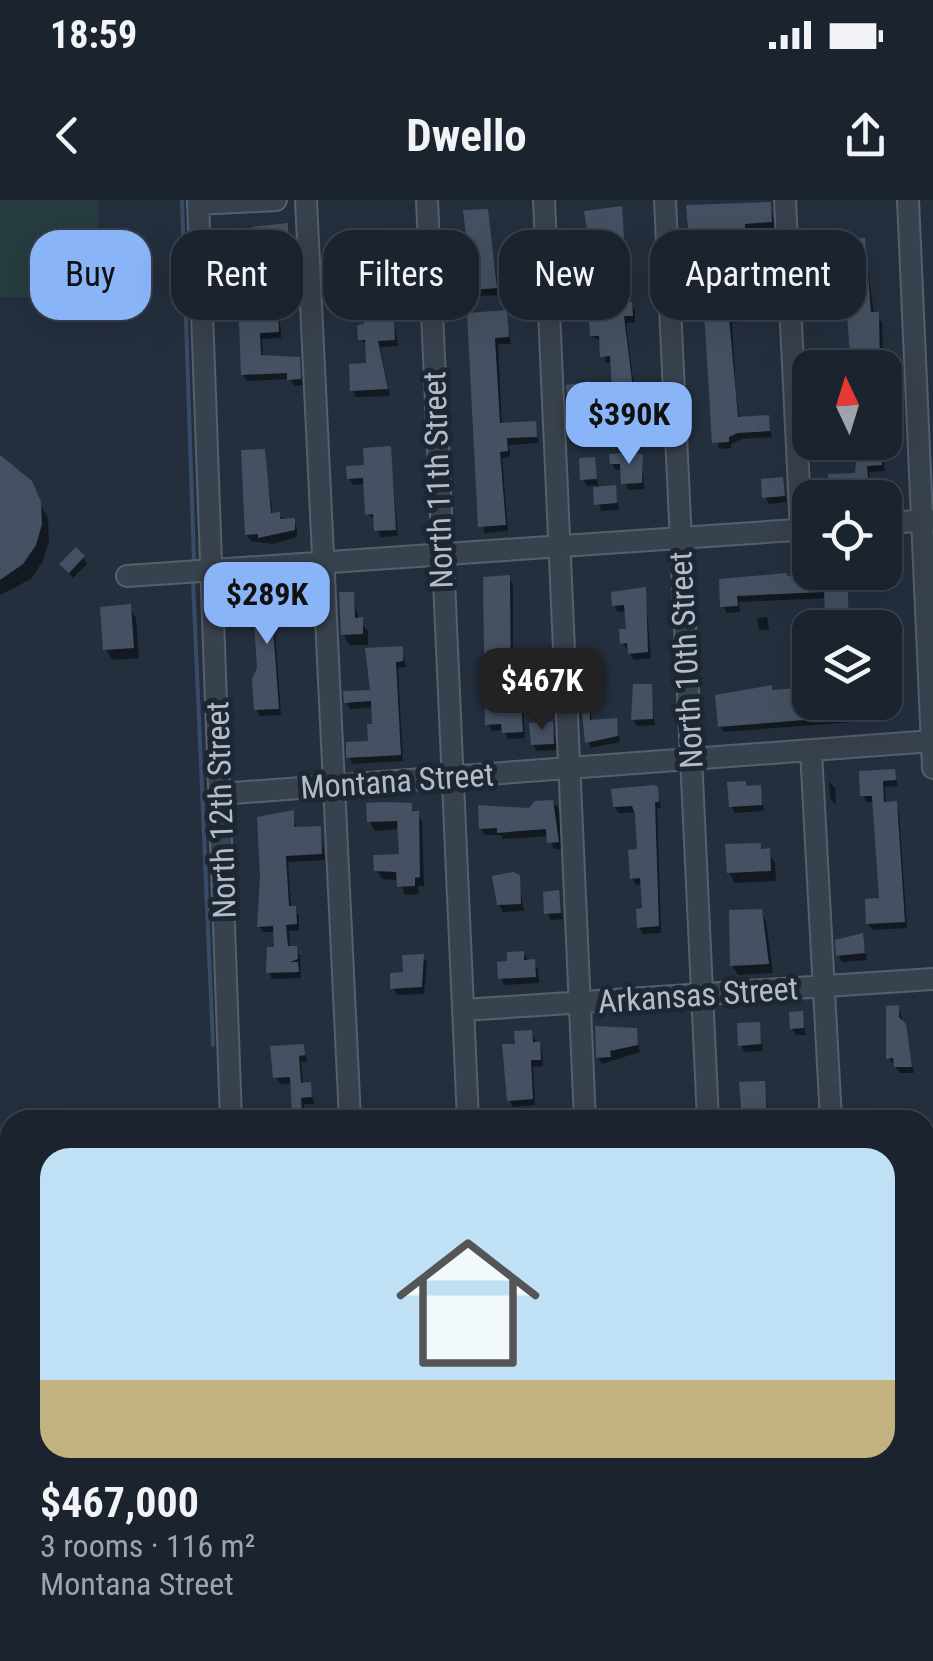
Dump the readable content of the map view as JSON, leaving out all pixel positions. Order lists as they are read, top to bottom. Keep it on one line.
{"streets":{"street":["North 11th Street","North 10th Street","Montana Street","North 12th Street","Arkansas Street"]},"crossings":[["North 11th Street","Montana Street"],["North 11th Street","Arkansas Street"],["North 10th Street","Montana Street"],["North 10th Street","Arkansas Street"],["Montana Street","North 12th Street"]],"north":"top","page":{"status":"18:59","header":"Dwello","chip":["Buy","Rent","Filters","New","Apartment"],"price":["$390K","$289K","$467K"],"list":[{"name":"$467,000","note":"3 rooms · 116 m² · Montana Street"}]}}
